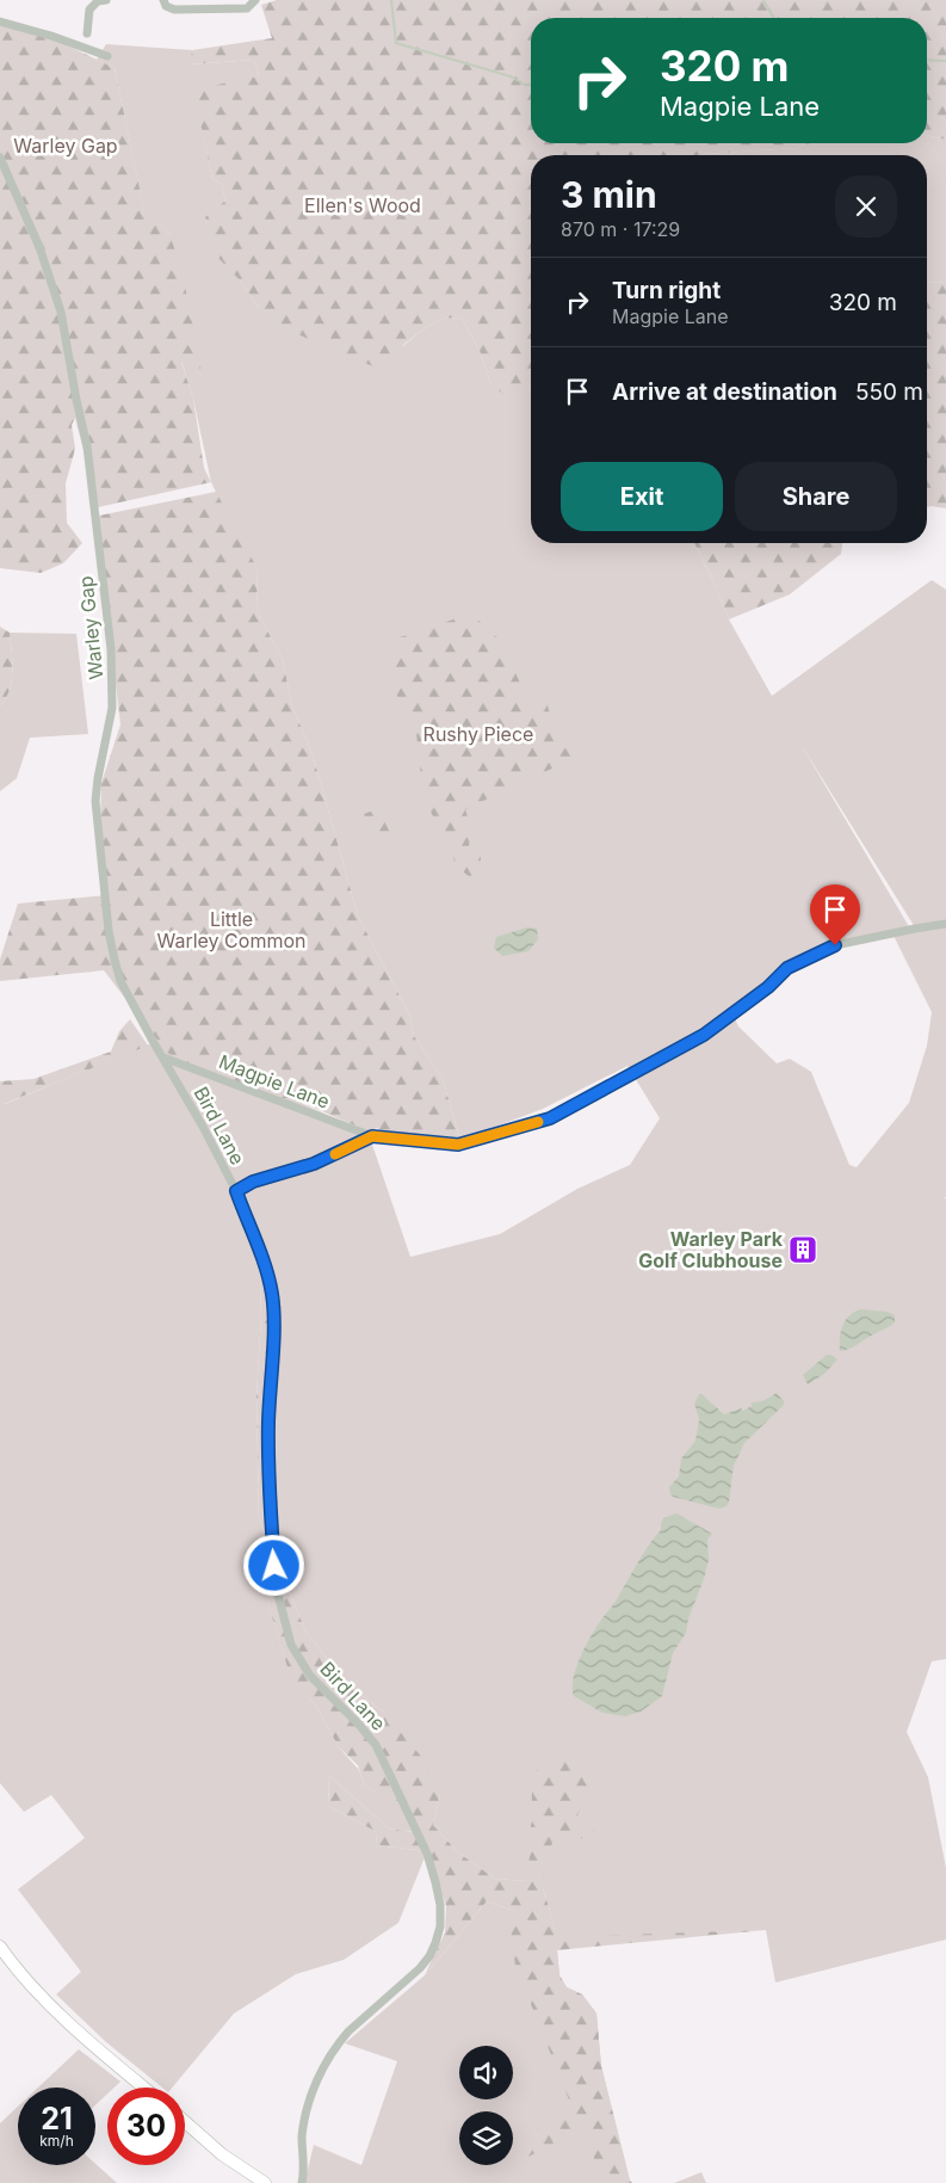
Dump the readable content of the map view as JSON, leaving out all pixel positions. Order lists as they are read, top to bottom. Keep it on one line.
{"streets":{"street":["Warley Gap","Magpie Lane","Bird Lane"]},"crossings":[["Warley Gap","Magpie Lane"],["Warley Gap","Bird Lane"],["Magpie Lane","Bird Lane"]],"parks":["Warley Gap","Ellen's Wood","Rushy Piece","Little Warley Common"],"places":{"building":["Warley Park Golf Clubhouse"]},"page":{"turn":["320 m","Magpie Lane"],"heading":["3 min","870 m · 17:29"],"list":[{"name":"Turn right","note":"Magpie Lane","value":"320 m"},{"name":"Arrive at destination","value":"550 m"}],"buttons":["Exit","Share"],"speed":"21 km/h","limit":"30"}}
